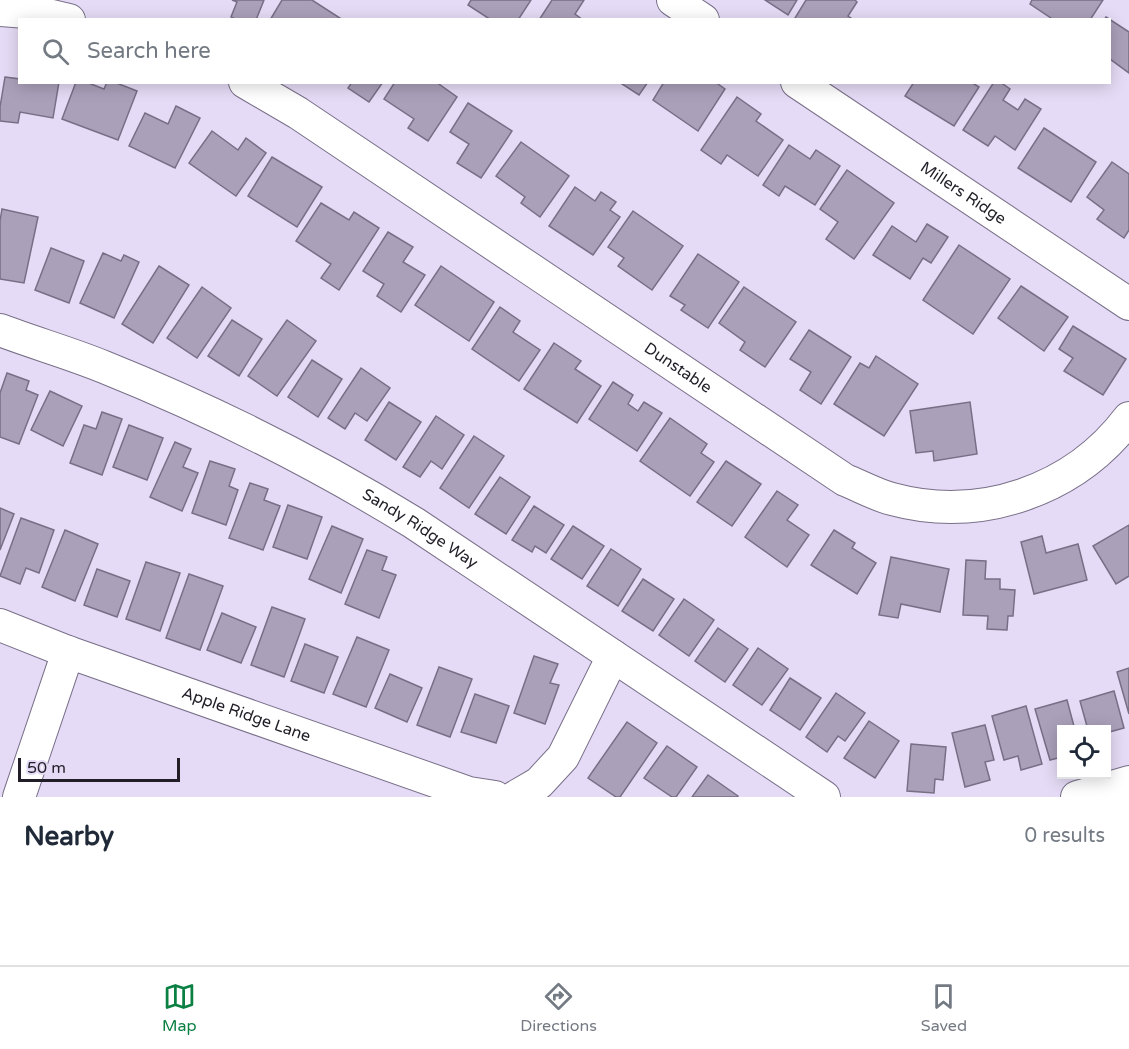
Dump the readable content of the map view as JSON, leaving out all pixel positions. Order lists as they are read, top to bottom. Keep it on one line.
{"streets":{"street":["Millers Ridge","Dunstable","Sandy Ridge Way","Apple Ridge Lane"]},"scale_bar":"50 m","page":{"search":"Search here","scale":"50 m","heading":["Nearby","0 results"],"nav":["Map","Directions","Saved"]}}
